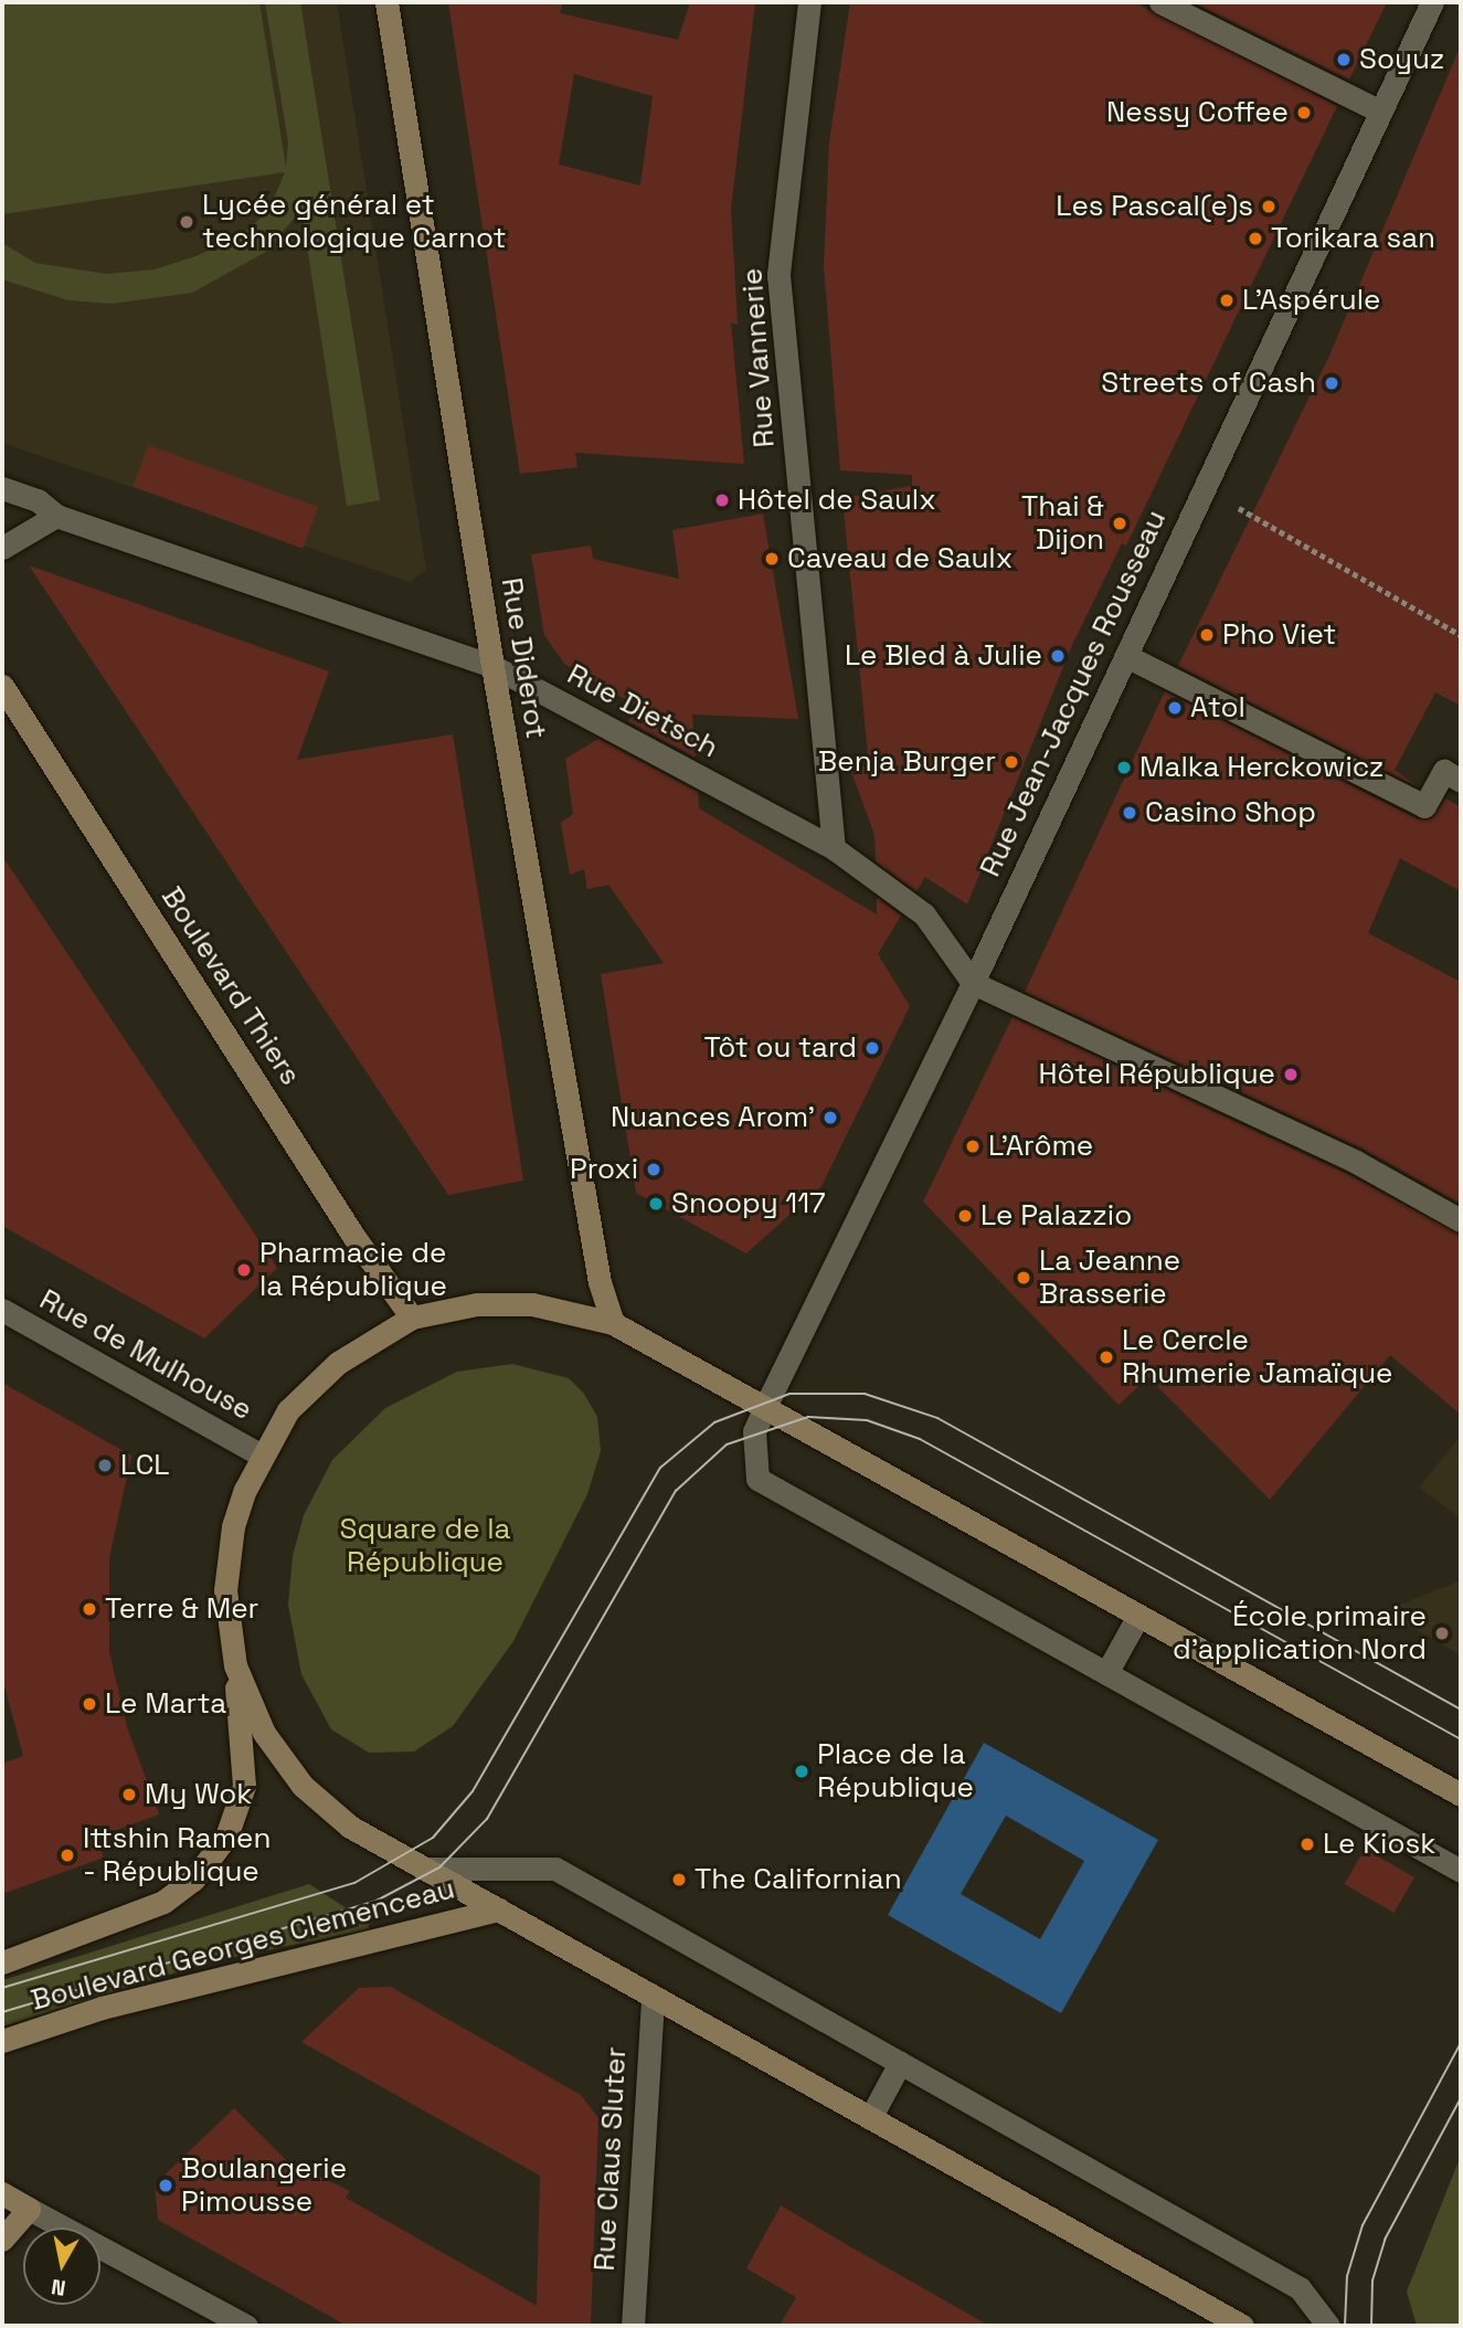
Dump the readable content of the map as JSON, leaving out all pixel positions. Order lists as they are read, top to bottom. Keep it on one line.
{"streets":{"main road":["Rue Diderot","Boulevard Thiers","Boulevard Georges Clemenceau"],"street":["Rue Vannerie","Rue Jean-Jacques Rousseau","Rue Dietsch","Rue de Mulhouse","Rue Claus Sluter"]},"crossings":[["Rue Vannerie","Rue Dietsch"],["Rue Diderot","Rue Dietsch"],["Rue Jean-Jacques Rousseau","Rue Dietsch"]],"parks":["Square de la République"],"places":["Soyuz","Nessy Coffee","Les Pascal(e)s","Lycée général et technologique Carnot","Torikara san","L'Aspérule","Streets of Cash","Hôtel de Saulx","Thai & Dijon","Caveau de Saulx","Pho Viet","Le Bled à Julie","Atol","Benja Burger","Malka Herckowicz","Casino Shop","Tôt ou tard","Hôtel République","Nuances Arom'","L'Arôme","Proxi","Snoopy 117","Le Palazzio","Pharmacie de la République","La Jeanne Brasserie","Le Cercle Rhumerie Jamaïque","LCL","Terre & Mer","École primaire d'application Nord","Le Marta","Place de la République","My Wok","Le Kiosk","Ittshin Ramen - République","The Californian","Boulangerie Pimousse"],"north":"bottom"}
